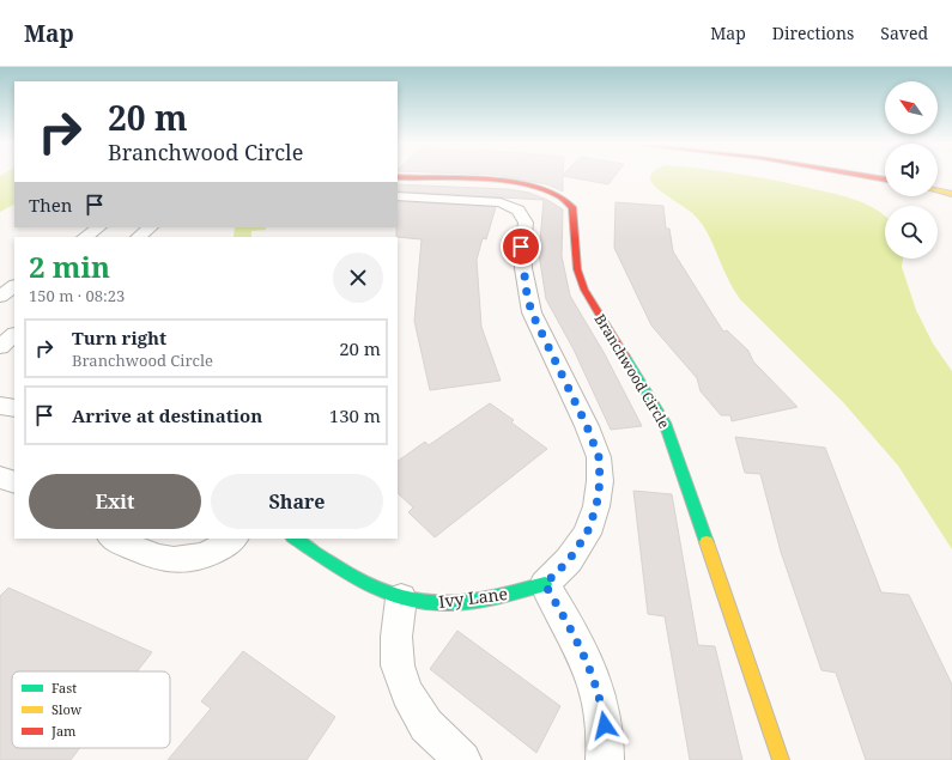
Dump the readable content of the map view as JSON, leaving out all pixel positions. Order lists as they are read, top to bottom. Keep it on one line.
{"streets":{"street":["Branchwood Circle","Ivy Lane"]},"legend":["Fast","Slow","Jam"],"north":"top left","page":{"header":"Map","nav":["Map","Directions","Saved"],"turn":["20 m","Branchwood Circle"],"then":"Then","heading":["2 min","150 m · 08:23"],"list":[{"name":"Turn right","note":"Branchwood Circle","value":"20 m"},{"name":"Arrive at destination","value":"130 m"}],"buttons":["Exit","Share"]}}
